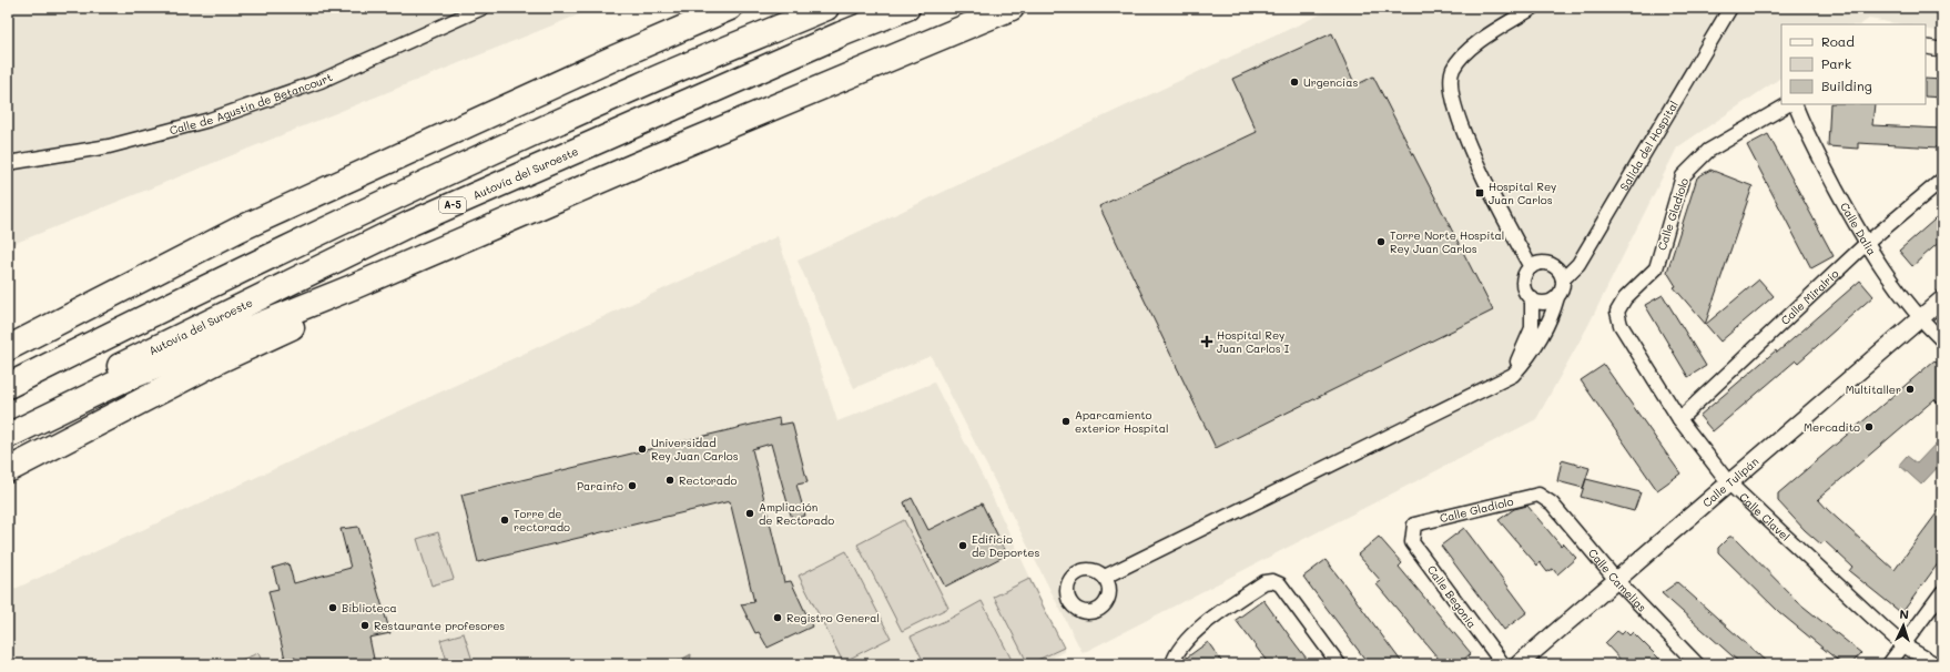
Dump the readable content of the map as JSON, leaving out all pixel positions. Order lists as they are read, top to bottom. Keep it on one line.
{"streets":{"highway":["Autovía del Suroeste","A-5"],"street":["Calle de Agustín de Betancourt","Salida del Hospital","Calle Gladiolo","Calle Dalia","Calle Miralrío","Calle Tulipán","Calle Clavel","Calle Camelias","Calle Begonia"]},"crossings":[["Calle Gladiolo","Calle Clavel"],["Calle Gladiolo","Calle Camelias"],["Calle Gladiolo","Calle Begonia"],["Calle Dalia","Calle Miralrío"],["Calle Dalia","Calle Tulipán"],["Calle Miralrío","Calle Clavel"],["Calle Tulipán","Calle Clavel"],["Calle Tulipán","Calle Camelias"]],"places":{"other":["Urgencias","Torre Norte Hospital Rey Juan Carlos","Multitaller","Aparcamiento exterior Hospital","Mercadito","Universidad Rey Juan Carlos","Rectorado","Parainfo","Ampliación de Rectorado","Torre de rectorado","Edificio de Deportes","Biblioteca","Registro General","Restaurante profesores"],"transit":["Hospital Rey Juan Carlos"],"health":["Hospital Rey Juan Carlos I"]},"legend":["Road","Park","Building"],"north":"top"}
